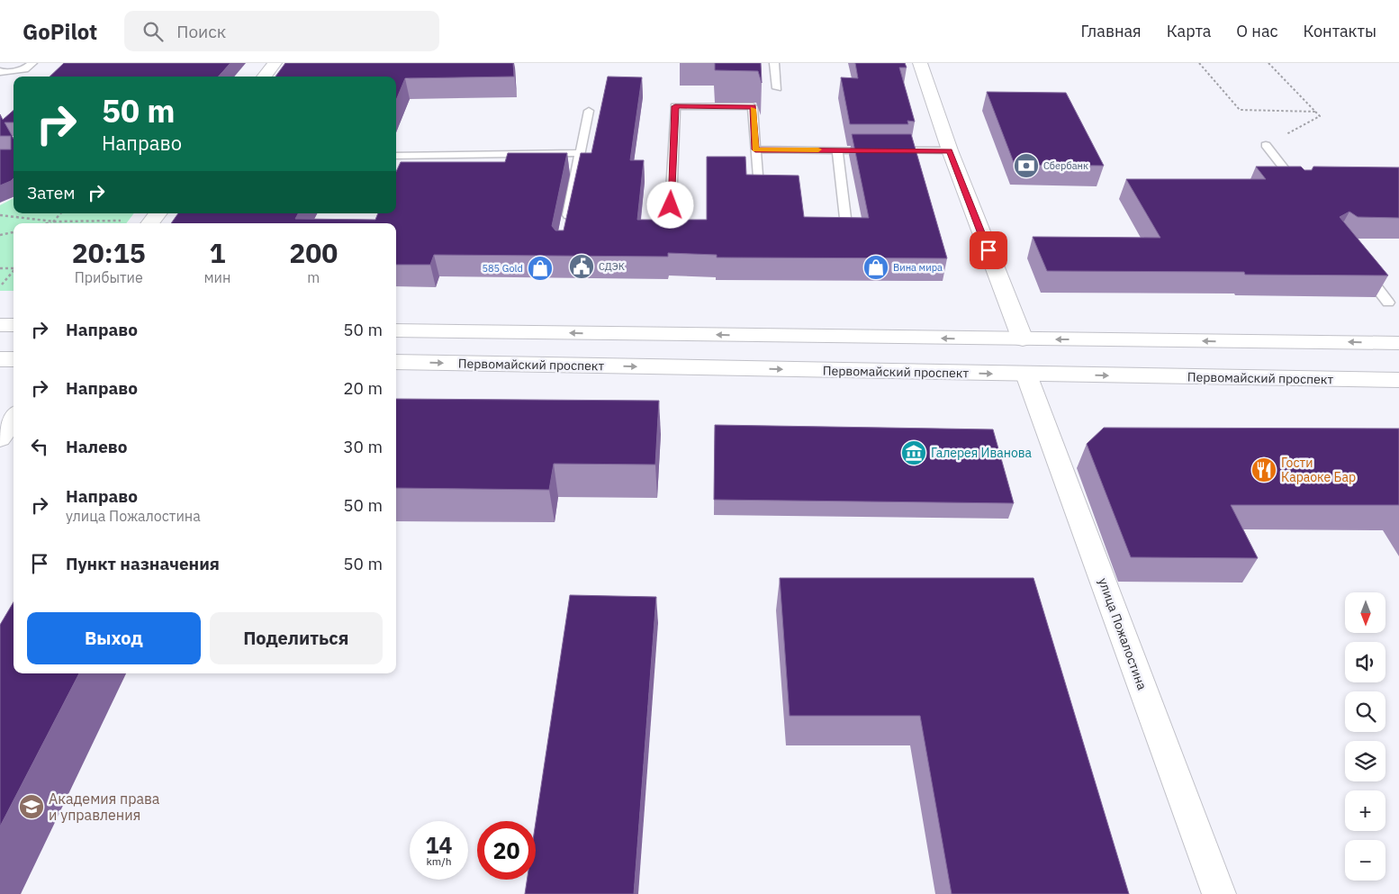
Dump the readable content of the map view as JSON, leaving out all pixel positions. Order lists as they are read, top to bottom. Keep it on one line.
{"streets":{"main road":["Первомайский проспект","улица Пожалостина"]},"crossings":[["Первомайский проспект","улица Пожалостина"]],"places":{"bank":["Сбербанк"],"public building":["СДЭК"],"shop":["Вина мира","585 Gold"],"museum":["Галерея Иванова"],"restaurant":["Гости Караоке Бар"],"school or university":["Академия права и управления"]},"north":"bottom","page":{"header":"GoPilot","search":"Поиск","nav":["Главная","Карта","О нас","Контакты"],"turn":["50 m","Направо"],"then":"Затем","eta":["20:15","Прибытие","1","мин","200","m"],"list":[{"name":"Направо","value":"50 m"},{"name":"Направо","value":"20 m"},{"name":"Налево","value":"30 m"},{"name":"Направо","note":"улица Пожалостина","value":"50 m"},{"name":"Пункт назначения","value":"50 m"}],"map_buttons":["+","−"],"buttons":["Выход","Поделиться"],"speed":"14 km/h","limit":"20"}}
